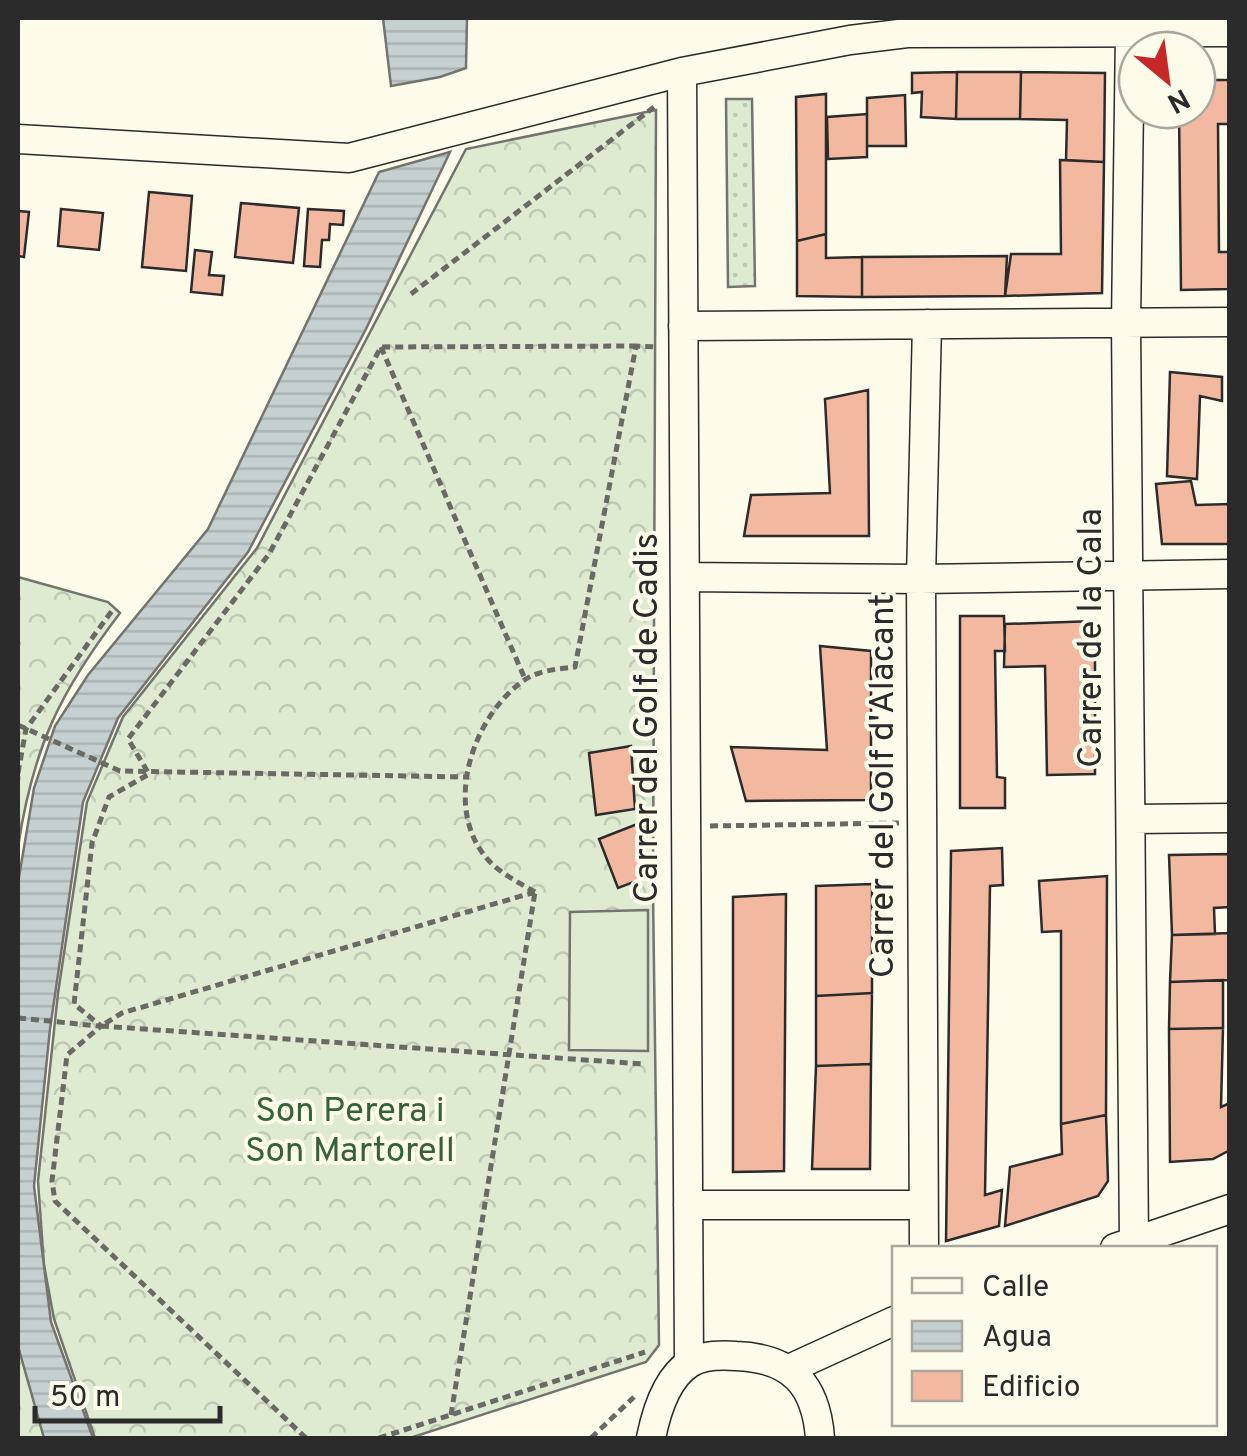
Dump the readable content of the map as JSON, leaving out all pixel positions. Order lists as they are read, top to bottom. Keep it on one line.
{"streets":{"street":["Carrer de la Cala","Carrer del Golf de Cadis","Carrer del Golf d'Alacant"]},"parks":["Son Perera i Son Martorell"],"legend":["Calle","Agua","Edificio"],"scale_bar":"50 m","north":"bottom right"}
